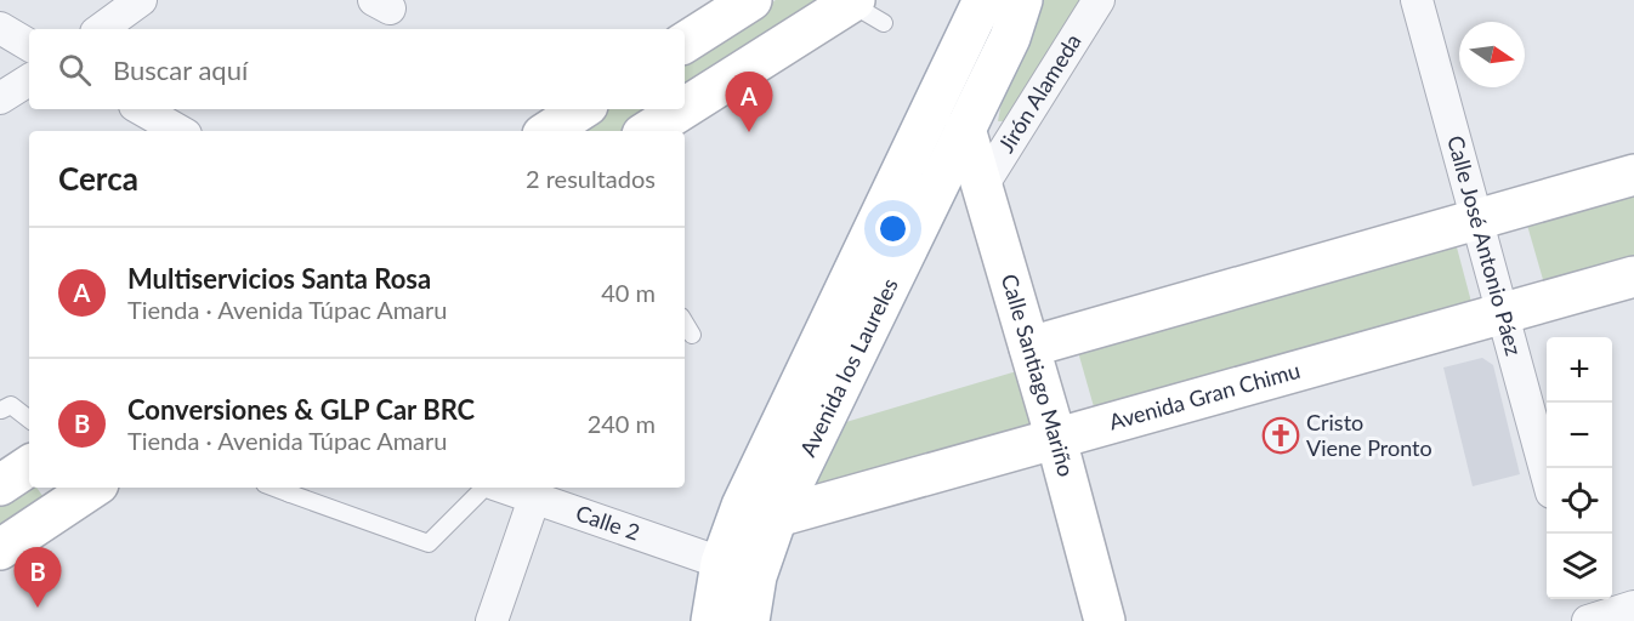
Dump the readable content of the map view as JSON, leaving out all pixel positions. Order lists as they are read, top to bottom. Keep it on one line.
{"streets":{"street":["Jirón Alameda","Calle José Antonio Páez","Avenida los Laureles","Calle Santiago Mariño","Avenida Gran Chimu","Calle 2"]},"crossings":[["Jirón Alameda","Calle Santiago Mariño"],["Calle José Antonio Páez","Avenida Gran Chimu"],["Avenida los Laureles","Calle Santiago Mariño"],["Avenida los Laureles","Avenida Gran Chimu"],["Avenida los Laureles","Calle 2"],["Calle Santiago Mariño","Avenida Gran Chimu"]],"places":{"church":["Cristo Viene Pronto"]},"north":"right","page":{"search":"Buscar aquí","pins":["A","B"],"heading":["Cerca","2 resultados"],"list":[{"mark":"A","name":"Multiservicios Santa Rosa","note":"Tienda · Avenida Túpac Amaru","value":"40 m"},{"mark":"B","name":"Conversiones & GLP Car BRC","note":"Tienda · Avenida Túpac Amaru","value":"240 m"}],"map_buttons":["+","−"]}}
